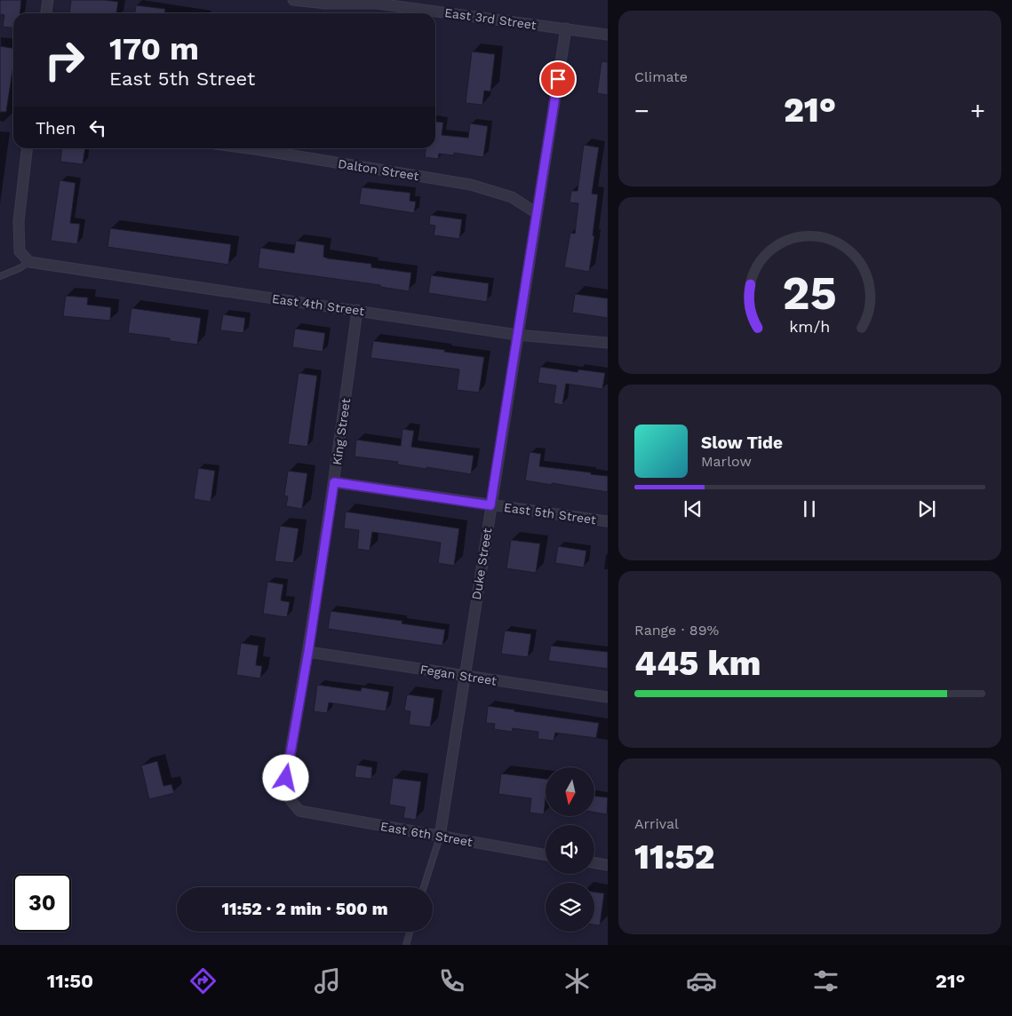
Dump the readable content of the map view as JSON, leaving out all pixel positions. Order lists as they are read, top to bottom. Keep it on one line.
{"streets":{"street":["East 3rd Street","Dalton Street","East 4th Street","King Street","East 5th Street","Duke Street","Fegan Street","East 6th Street"]},"crossings":[["East 3rd Street","Duke Street"],["Dalton Street","Duke Street"],["East 4th Street","King Street"],["East 4th Street","Duke Street"],["King Street","East 5th Street"],["King Street","Fegan Street"],["King Street","East 6th Street"],["East 5th Street","Duke Street"],["Duke Street","Fegan Street"],["Duke Street","East 6th Street"]],"north":"bottom","page":{"tile":["Climate",["Range · 89%","445 km"],["Arrival","11:52"]],"turn":["170 m","East 5th Street"],"heat":["−","21°","+"],"then":"Then","song":["Slow Tide","Marlow"],"limit":"30","trip":"11:52 · 2 min · 500 m","tabs":["11:50","21°"],"gauge":["25","km/h"]}}
